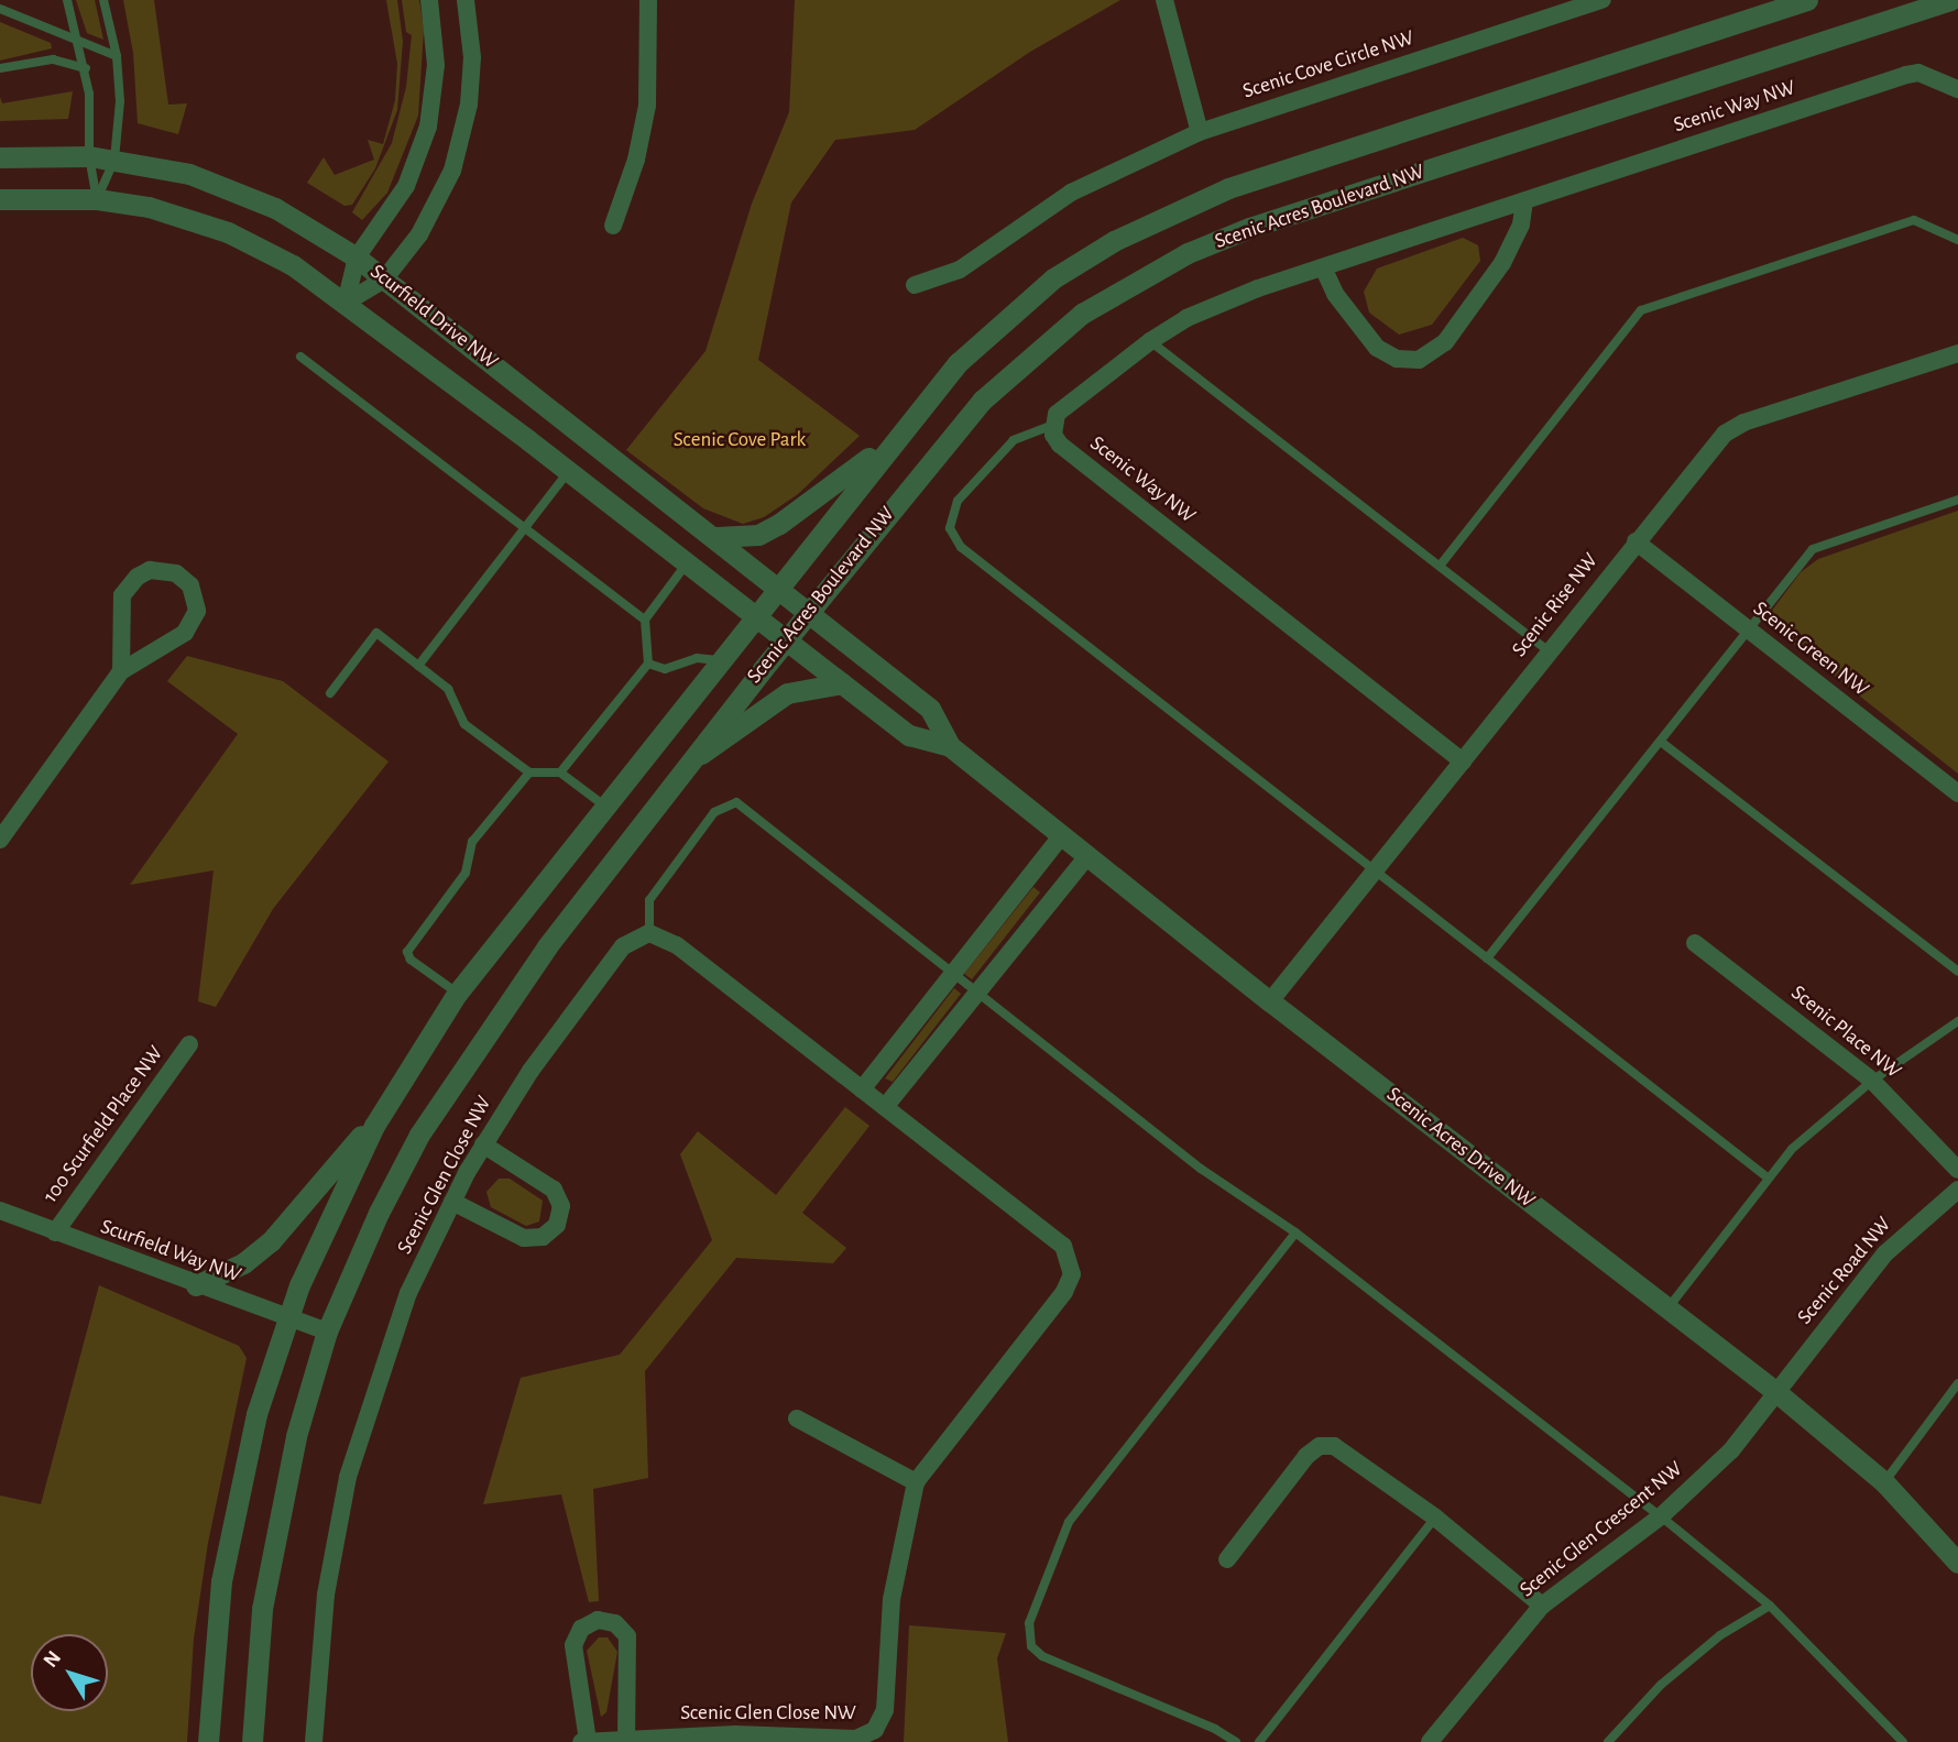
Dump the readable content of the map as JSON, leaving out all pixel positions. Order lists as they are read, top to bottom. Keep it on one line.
{"streets":{"street":["Scenic Cove Circle NW","Scenic Way NW","Scenic Acres Boulevard NW","Scurfield Drive NW","Scenic Rise NW","Scenic Green NW","Scenic Place NW","100 Scurfield Place NW","Scenic Acres Drive NW","Scenic Glen Close NW","Scurfield Way NW","Scenic Road NW","Scenic Glen Crescent NW"]},"crossings":[["Scenic Way NW","Scenic Rise NW"],["Scenic Acres Boulevard NW","Scurfield Drive NW"],["Scenic Acres Boulevard NW","Scenic Acres Drive NW"],["Scenic Acres Boulevard NW","Scurfield Way NW"],["Scurfield Drive NW","Scenic Acres Drive NW"],["Scenic Rise NW","Scenic Green NW"],["Scenic Rise NW","Scenic Acres Drive NW"],["100 Scurfield Place NW","Scurfield Way NW"],["Scenic Acres Drive NW","Scenic Road NW"],["Scenic Acres Drive NW","Scenic Glen Crescent NW"],["Scenic Road NW","Scenic Glen Crescent NW"]],"parks":["Scenic Cove Park"],"north":"top left"}
